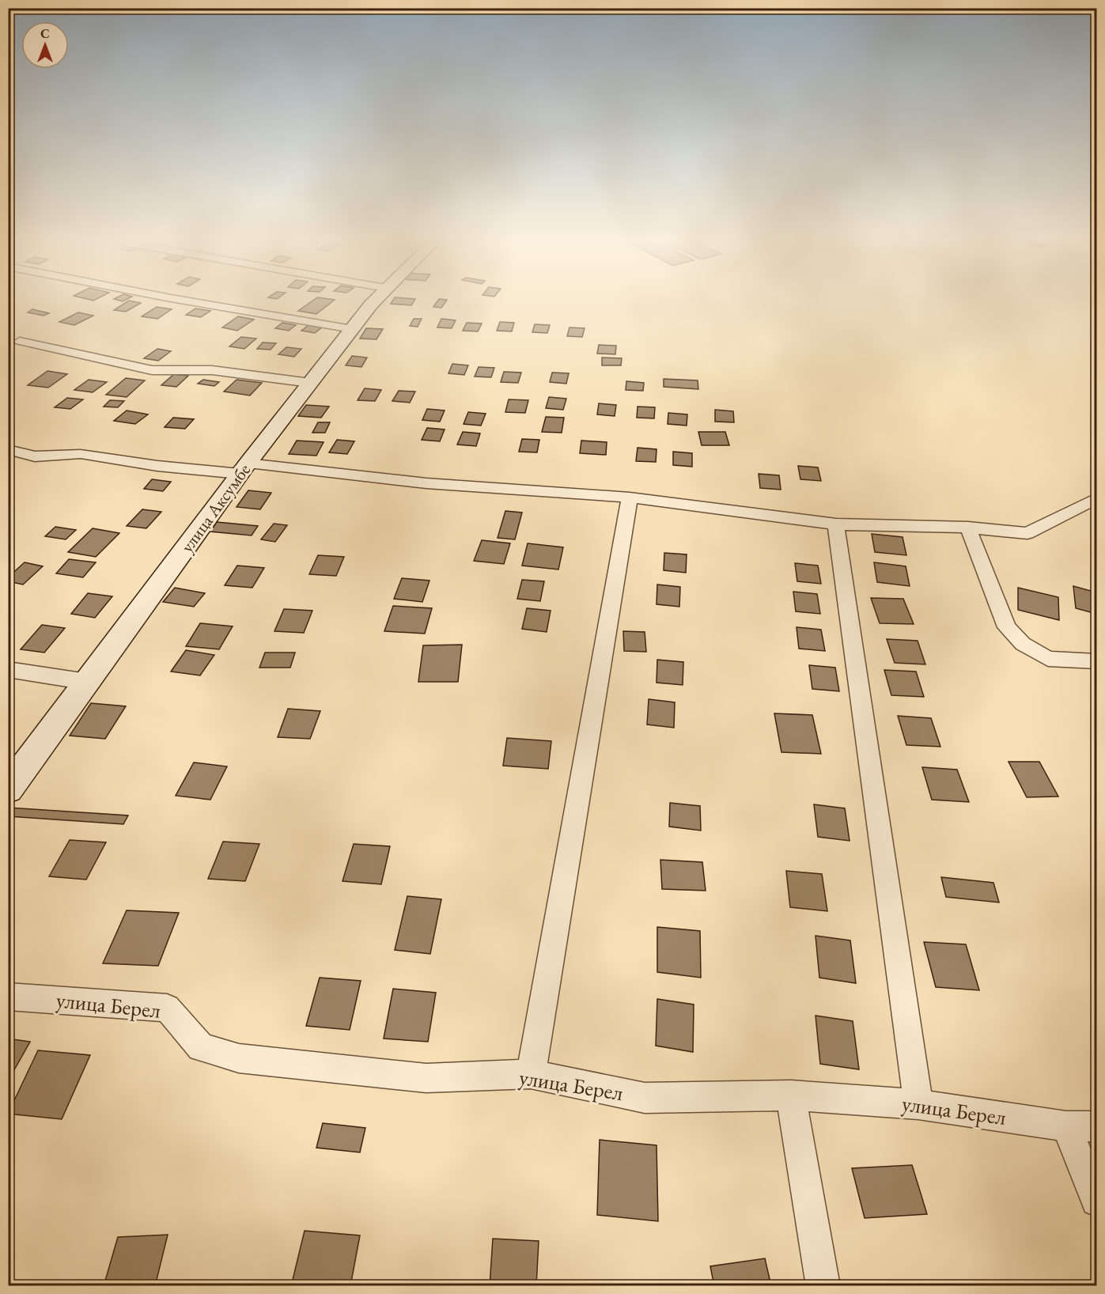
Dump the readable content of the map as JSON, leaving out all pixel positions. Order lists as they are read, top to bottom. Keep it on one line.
{"streets":{"main road":["улица Аксумбе"],"street":["улица Берел"]},"north":"top"}
